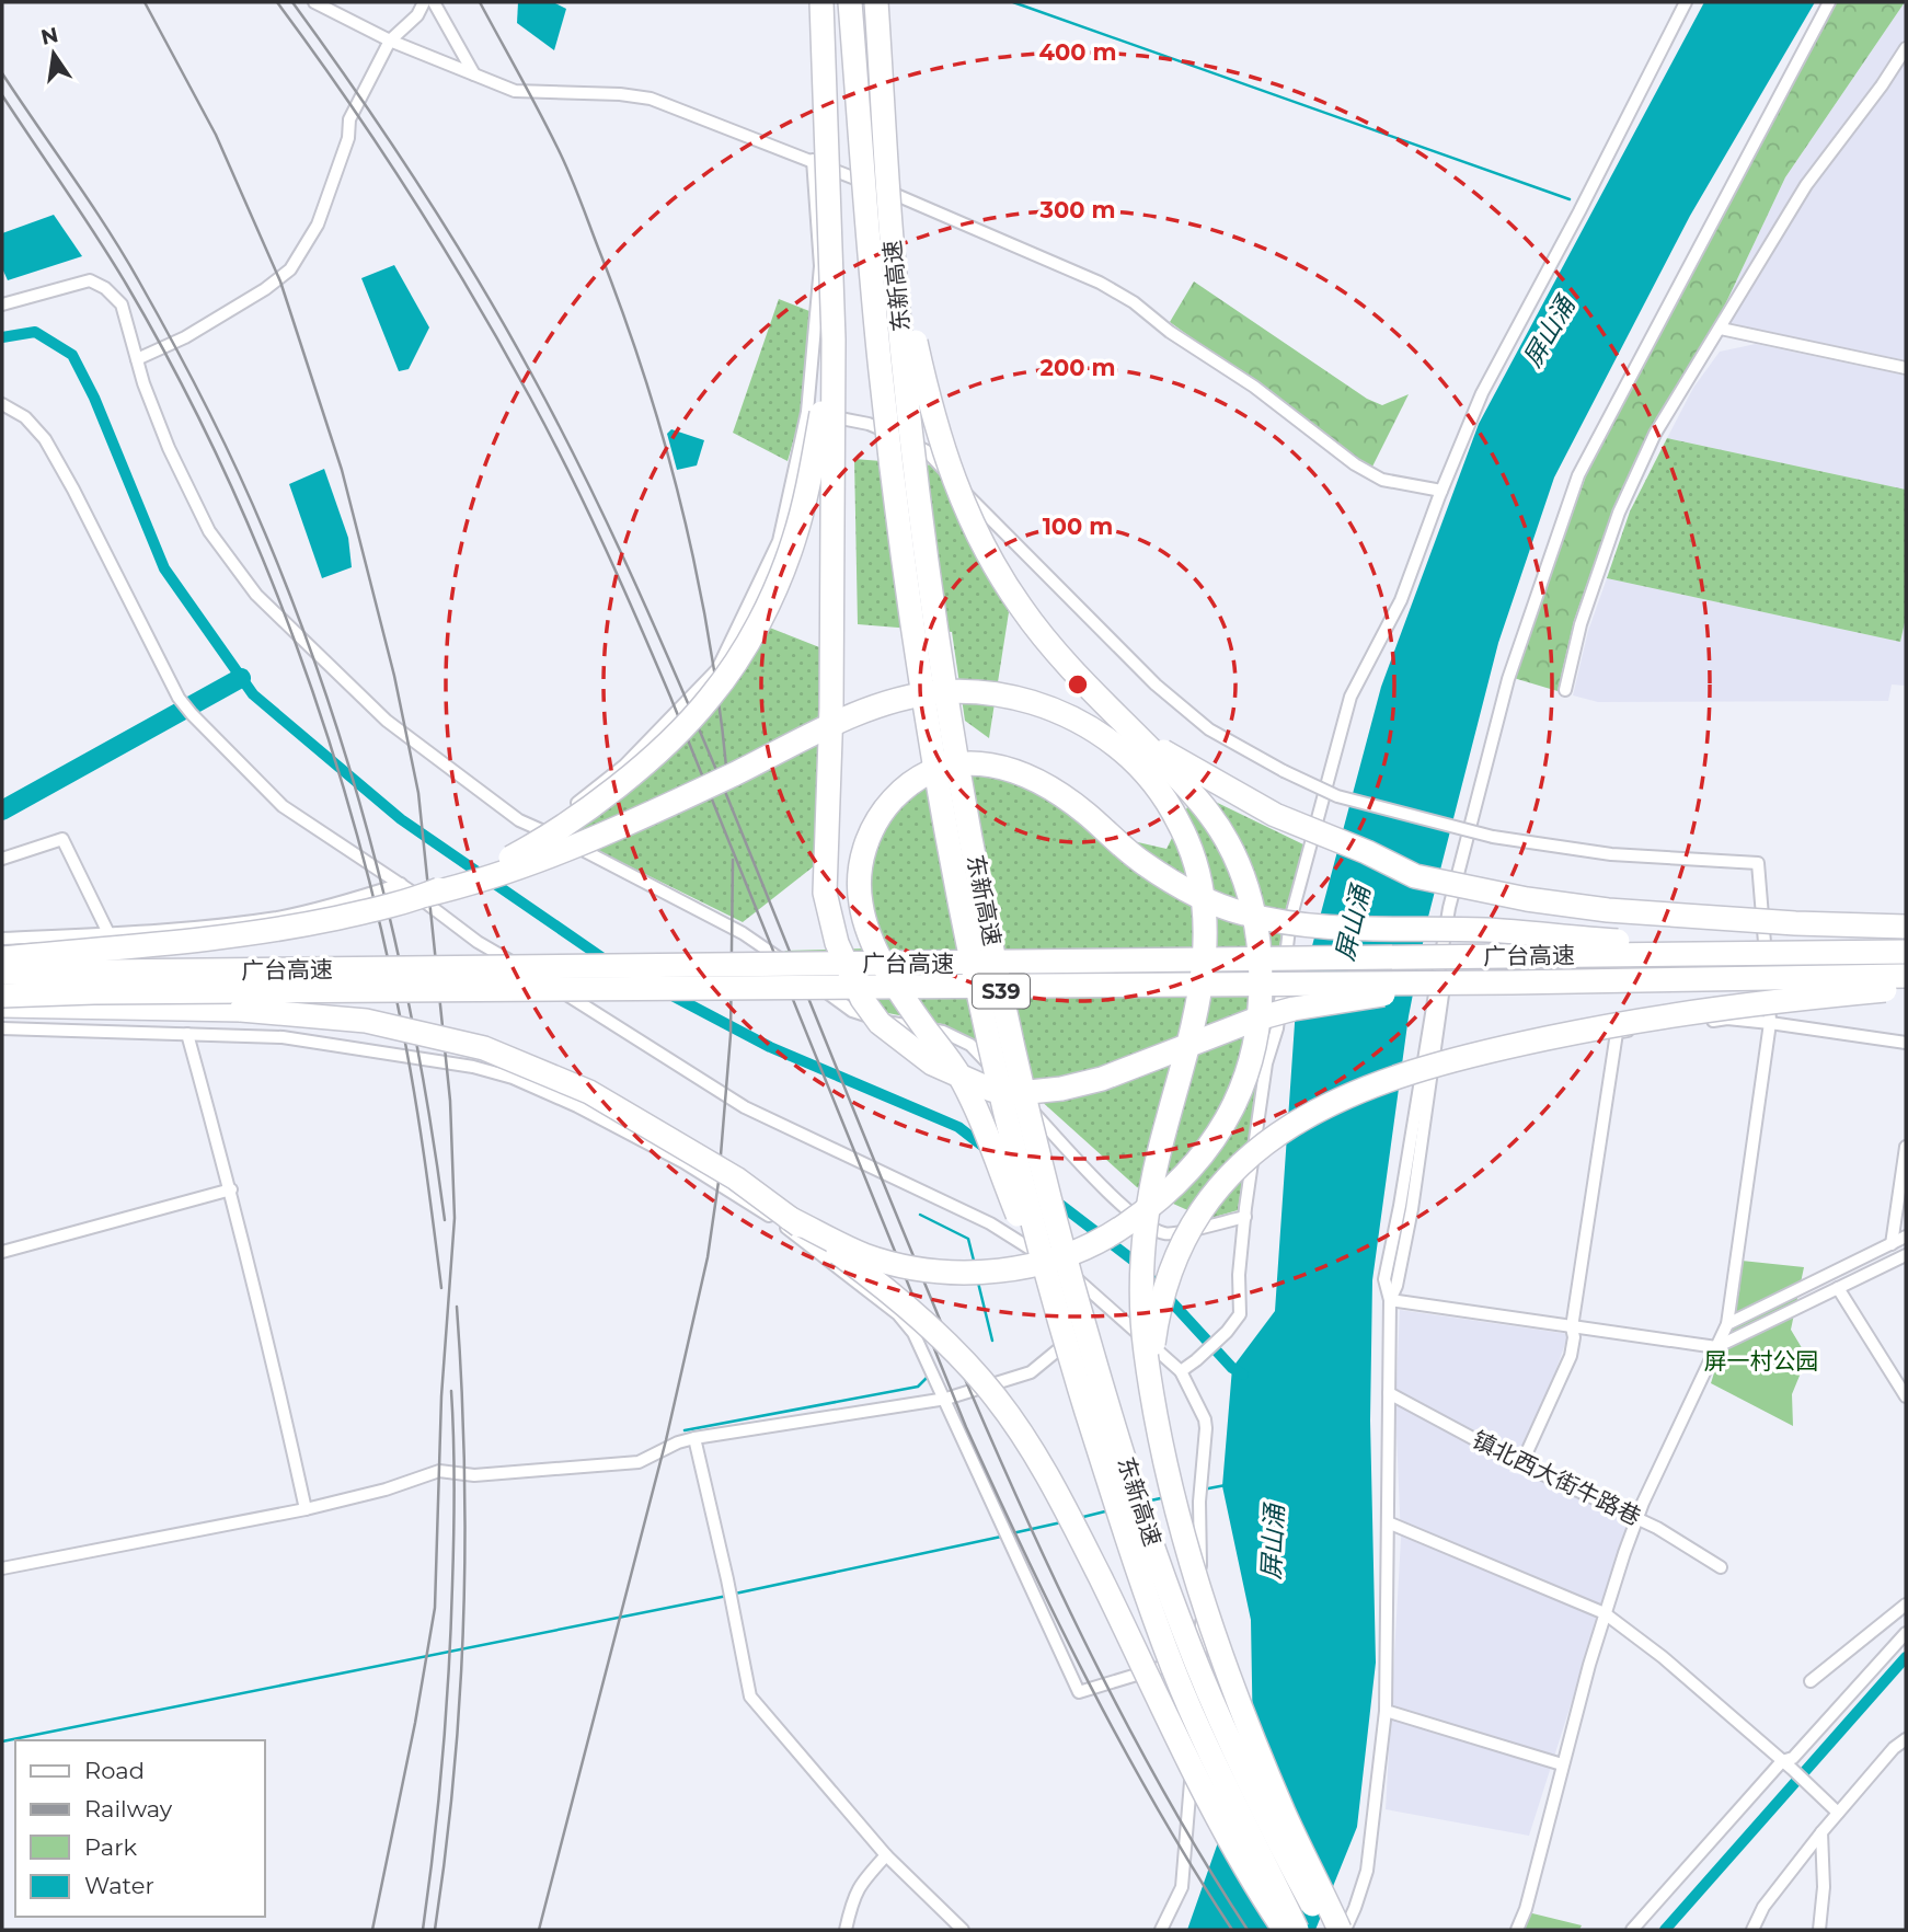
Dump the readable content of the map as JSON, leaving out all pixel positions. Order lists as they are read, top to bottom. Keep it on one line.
{"streets":{"highway":["东新高速","广台高速","S39"],"street":["镇北西大街牛路巷"]},"water":["屏山涌"],"parks":["屏一村公园"],"legend":["Road","Railway","Park","Water"],"north":"top","rings":["400 m","300 m","200 m","100 m"]}
